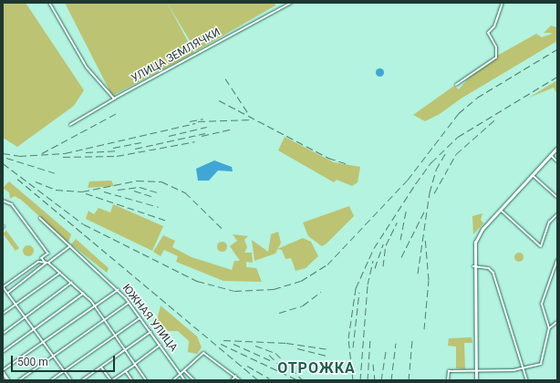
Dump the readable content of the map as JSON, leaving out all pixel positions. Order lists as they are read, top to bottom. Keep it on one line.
{"streets":{"street":["УЛИЦА ЗЕМЛЯЧКИ","ЮЖНАЯ УЛИЦА"]},"districts":["ОТРОЖКА"],"scale_bar":"500 m"}
